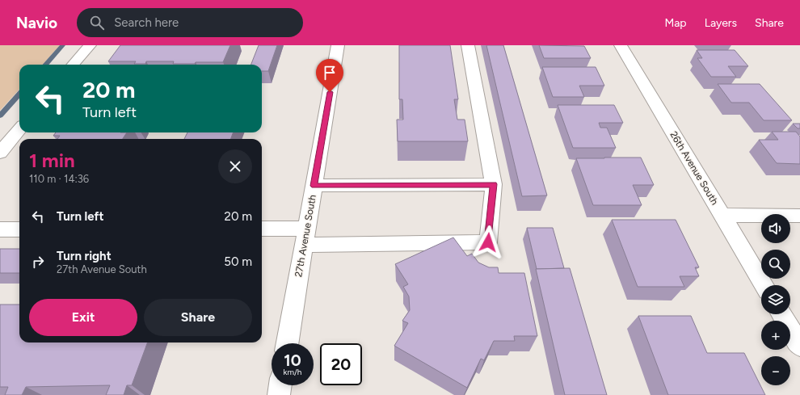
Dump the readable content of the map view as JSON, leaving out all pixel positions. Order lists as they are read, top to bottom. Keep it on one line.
{"streets":{"street":["26th Avenue South","27th Avenue South"]},"page":{"header":"Navio","search":"Search here","nav":["Map","Layers","Share"],"turn":["20 m","Turn left"],"heading":["1 min","110 m · 14:36"],"list":[{"name":"Turn left","value":"20 m"},{"name":"Turn right","note":"27th Avenue South","value":"50 m"}],"map_buttons":["+","−"],"buttons":["Exit","Share"],"speed":"10 km/h","limit":"20"}}
